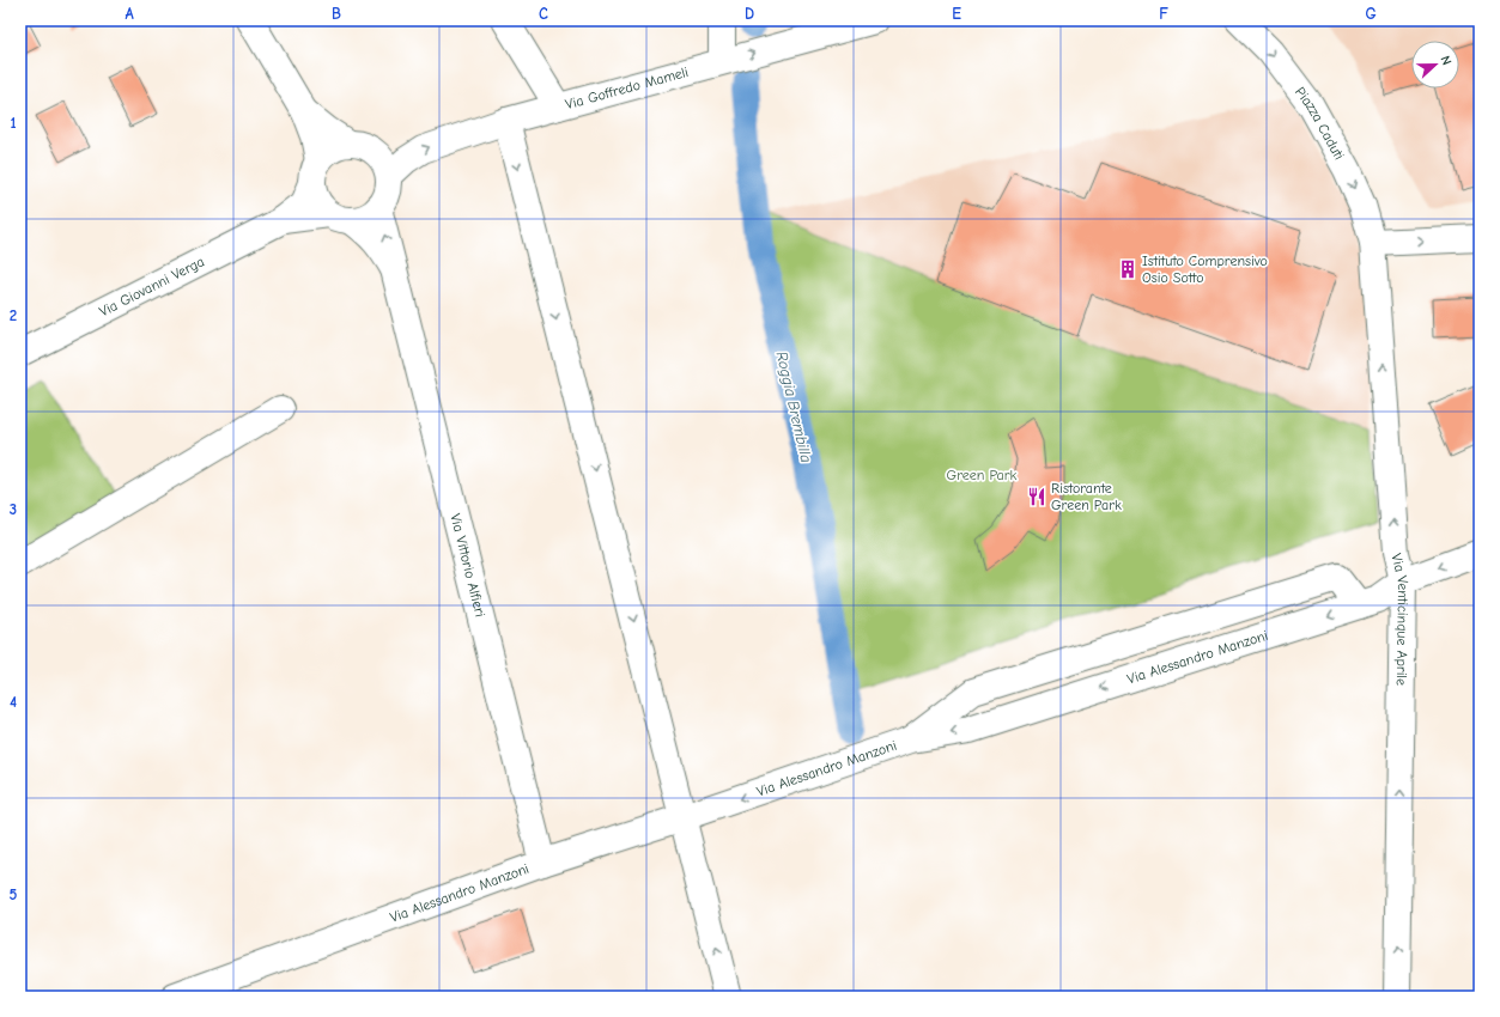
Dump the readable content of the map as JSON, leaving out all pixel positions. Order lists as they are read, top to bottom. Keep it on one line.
{"streets":{"street":["Via Goffredo Mameli","Piazza Caduti","Via Giovanni Verga","Via Vittorio Alfieri","Via Venticinque Aprile","Via Alessandro Manzoni"]},"crossings":[["Via Goffredo Mameli","Via Giovanni Verga"],["Via Goffredo Mameli","Via Vittorio Alfieri"],["Piazza Caduti","Via Venticinque Aprile"],["Via Giovanni Verga","Via Vittorio Alfieri"],["Via Vittorio Alfieri","Via Alessandro Manzoni"],["Via Venticinque Aprile","Via Alessandro Manzoni"]],"one_way":["Via Goffredo Mameli","Piazza Caduti","Via Venticinque Aprile"],"water":["Roggia Brembilla"],"parks":["Green Park"],"places":{"building":["Istituto Comprensivo Osio Sotto"],"restaurant":["Ristorante Green Park"]},"north":"right","grid":{"columns":["A","B","C","D","E","F","G"],"rows":["1","2","3","4","5"]}}
